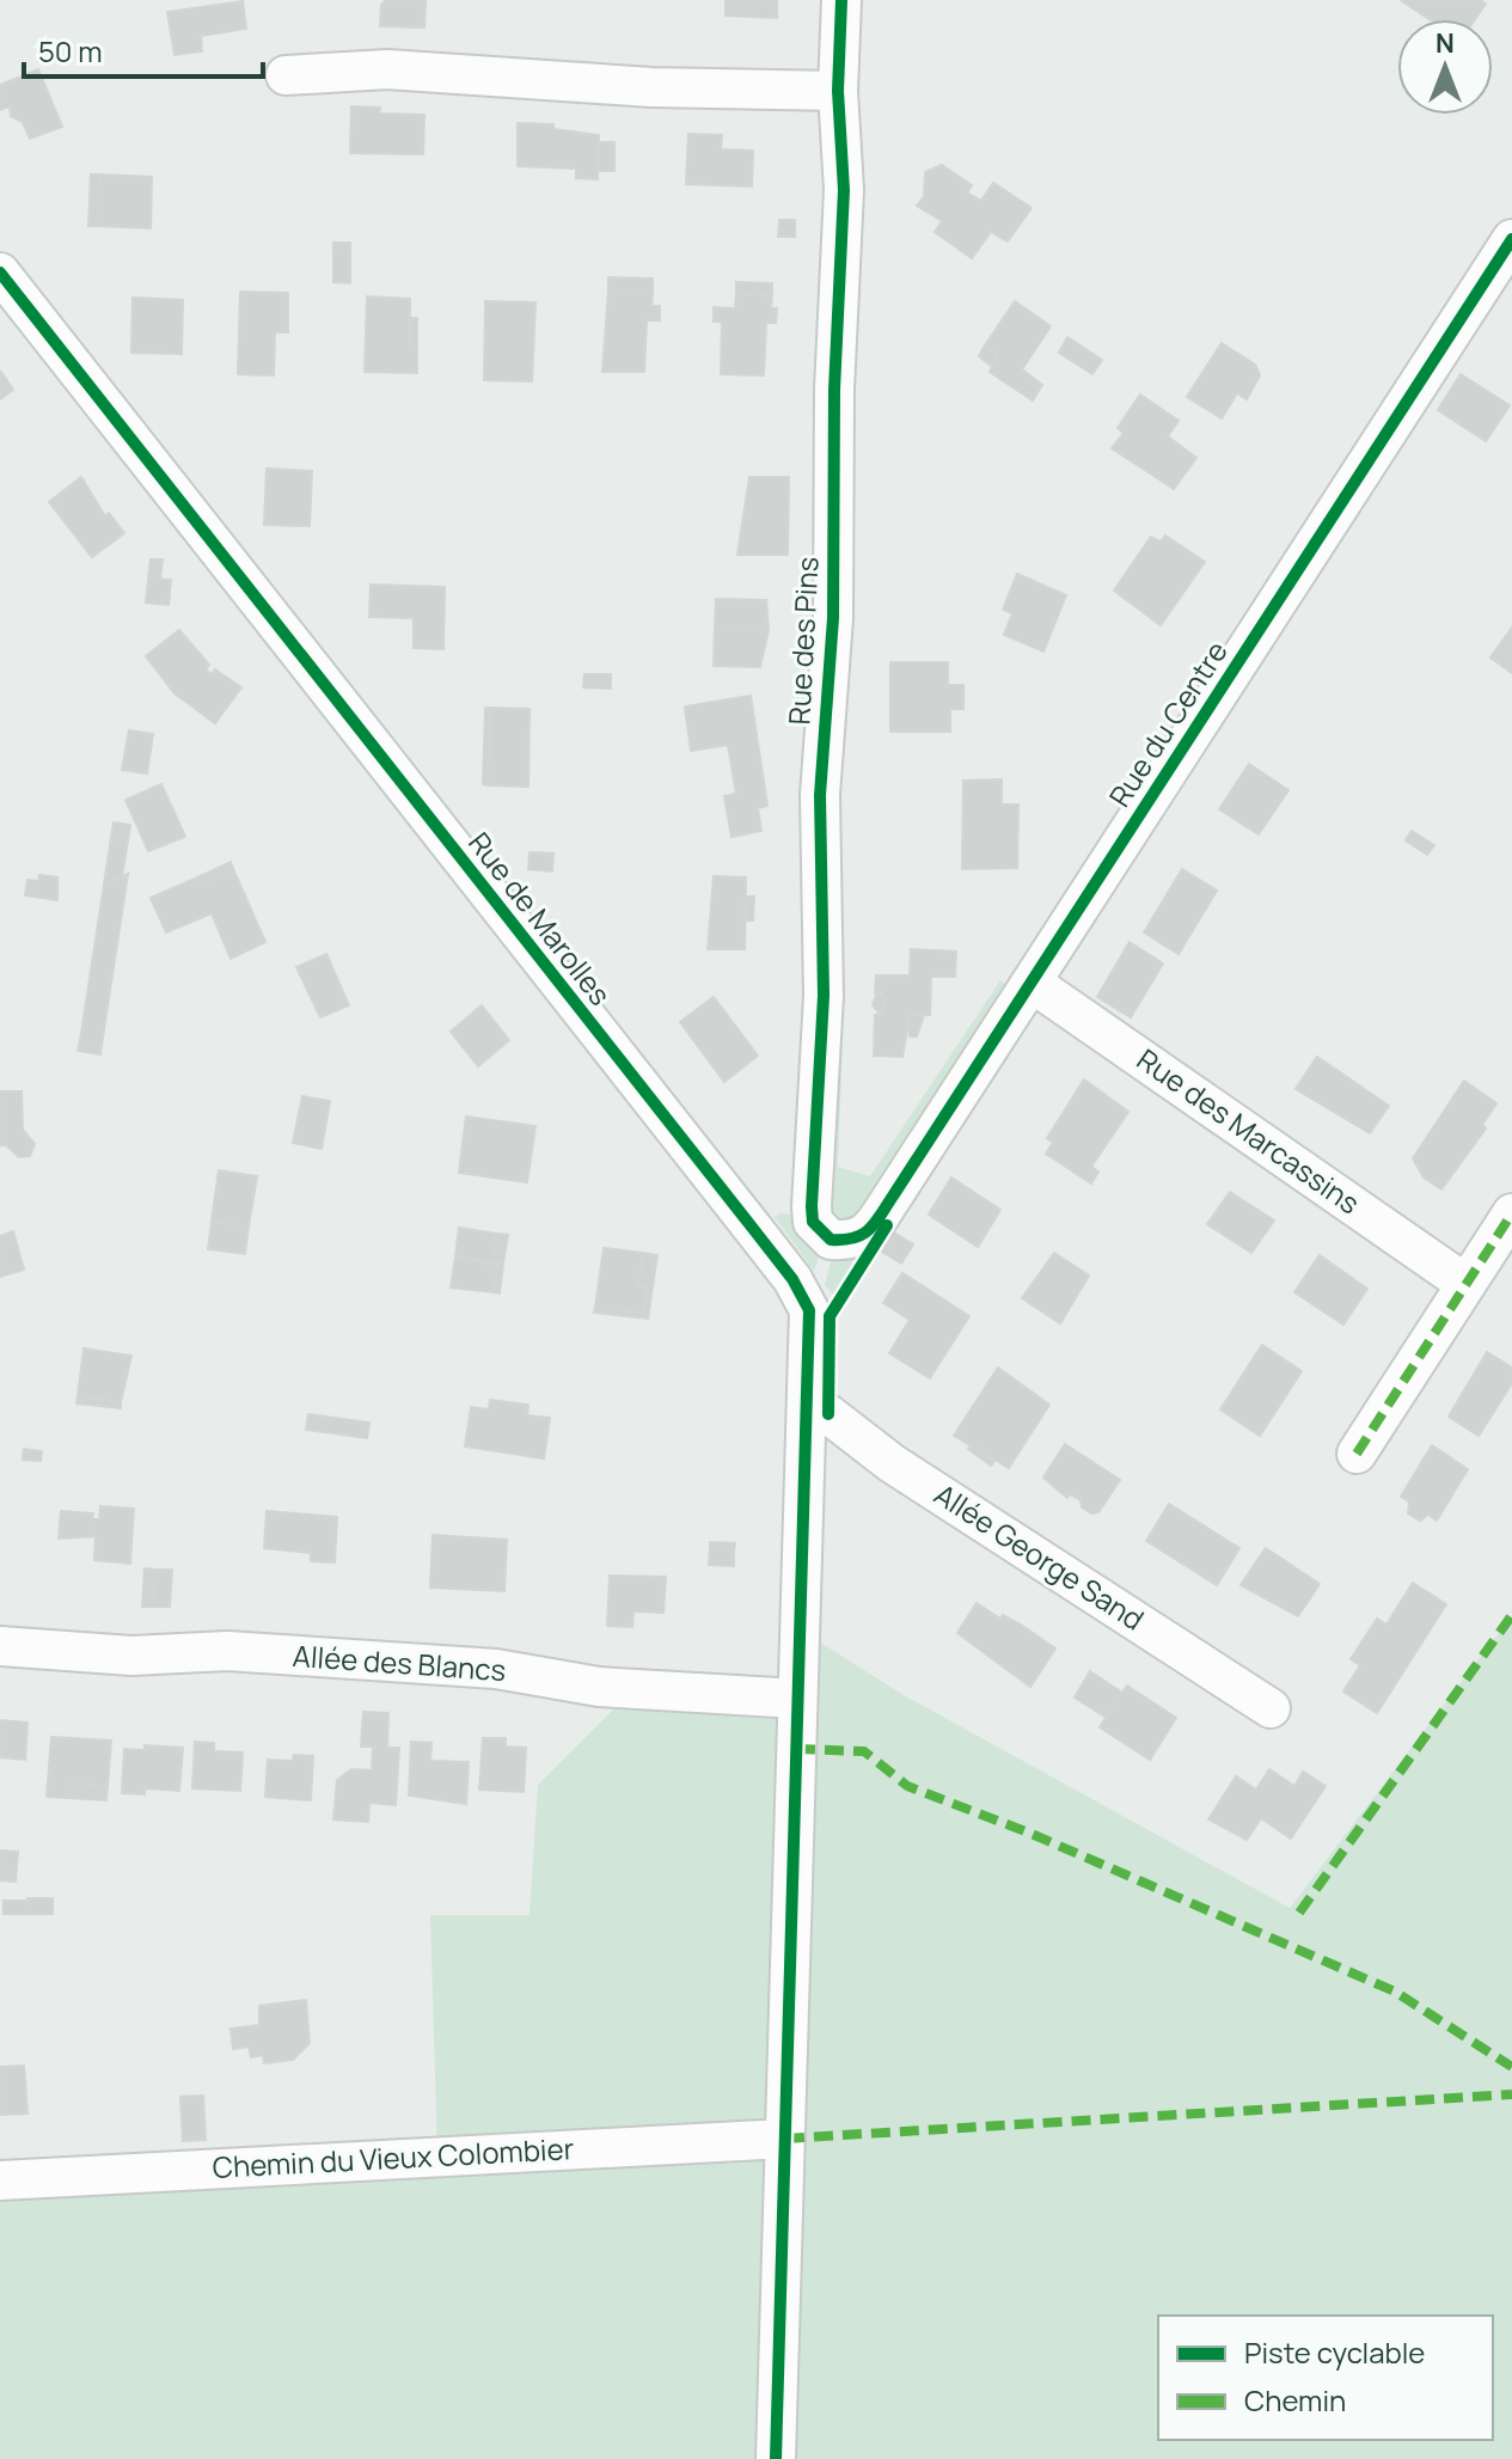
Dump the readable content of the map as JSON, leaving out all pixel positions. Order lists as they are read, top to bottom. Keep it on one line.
{"streets":{"street":["Rue des Pins","Rue du Centre","Rue de Marolles","Rue des Marcassins","Allée George Sand","Allée des Blancs","Chemin du Vieux Colombier"]},"crossings":[["Rue des Pins","Rue du Centre"],["Rue du Centre","Rue des Marcassins"],["Rue de Marolles","Allée George Sand"],["Rue de Marolles","Allée des Blancs"],["Rue de Marolles","Chemin du Vieux Colombier"]],"legend":["Piste cyclable","Chemin"],"scale_bar":"50 m","north":"top"}
